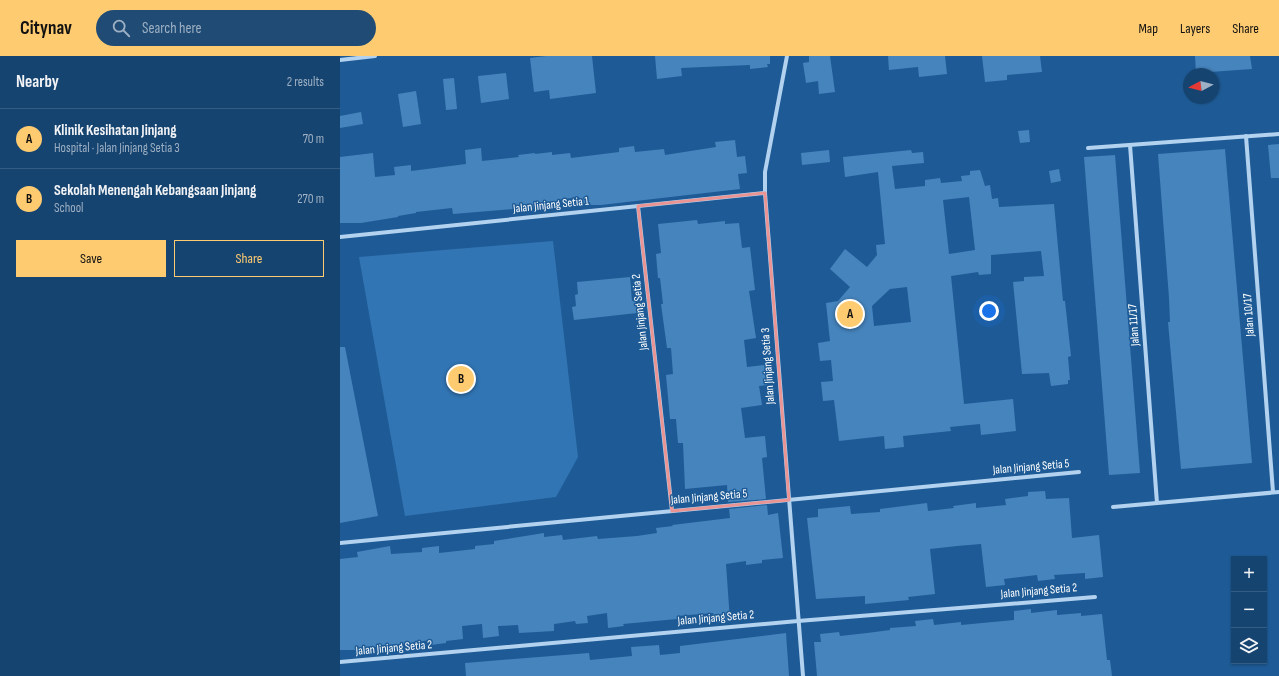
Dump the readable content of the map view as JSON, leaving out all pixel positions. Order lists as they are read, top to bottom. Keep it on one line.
{"streets":{"street":["Jalan Jinjang Setia 1","Jalan Jinjang Setia 2","Jalan 10/17","Jalan 11/17","Jalan Jinjang Setia 3","Jalan Jinjang Setia 5"]},"crossings":[["Jalan Jinjang Setia 1","Jalan Jinjang Setia 2"],["Jalan Jinjang Setia 1","Jalan Jinjang Setia 3"],["Jalan Jinjang Setia 2","Jalan Jinjang Setia 3"],["Jalan Jinjang Setia 2","Jalan Jinjang Setia 5"],["Jalan Jinjang Setia 3","Jalan Jinjang Setia 5"]],"north":"left","page":{"header":"Citynav","search":"Search here","nav":["Map","Layers","Share"],"heading":["Nearby","2 results"],"list":[{"mark":"A","name":"Klinik Kesihatan Jinjang","note":"Hospital · Jalan Jinjang Setia 3","value":"70 m"},{"mark":"B","name":"Sekolah Menengah Kebangsaan Jinjang","note":"School","value":"270 m"}],"buttons":["Save","Share"],"pins":["A","B"],"map_buttons":["+","−"]}}
